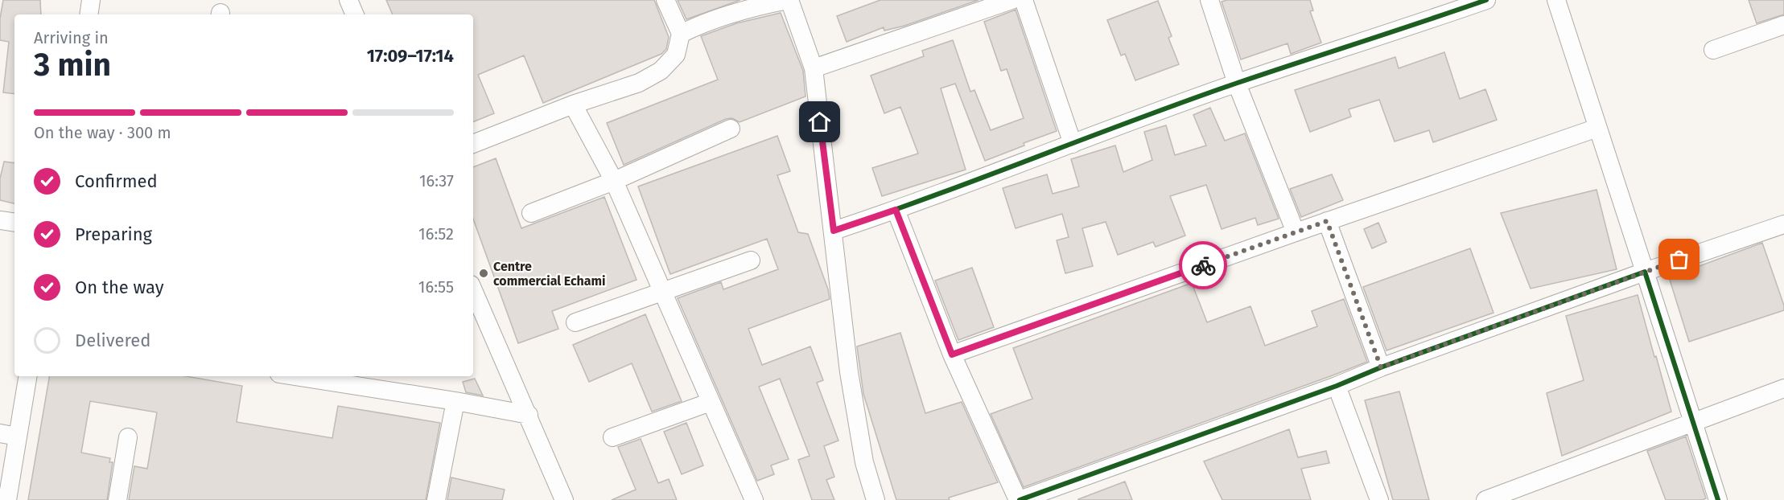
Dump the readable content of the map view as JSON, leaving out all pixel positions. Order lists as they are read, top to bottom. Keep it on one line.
{"places":["Centre commercial Echami"],"page":{"heading":["3 min","Arriving in","17:09–17:14"],"bar":"On the way · 300 m","list":[["Confirmed","16:37"],["Preparing","16:52"],["On the way","16:55"],"Delivered"]}}
